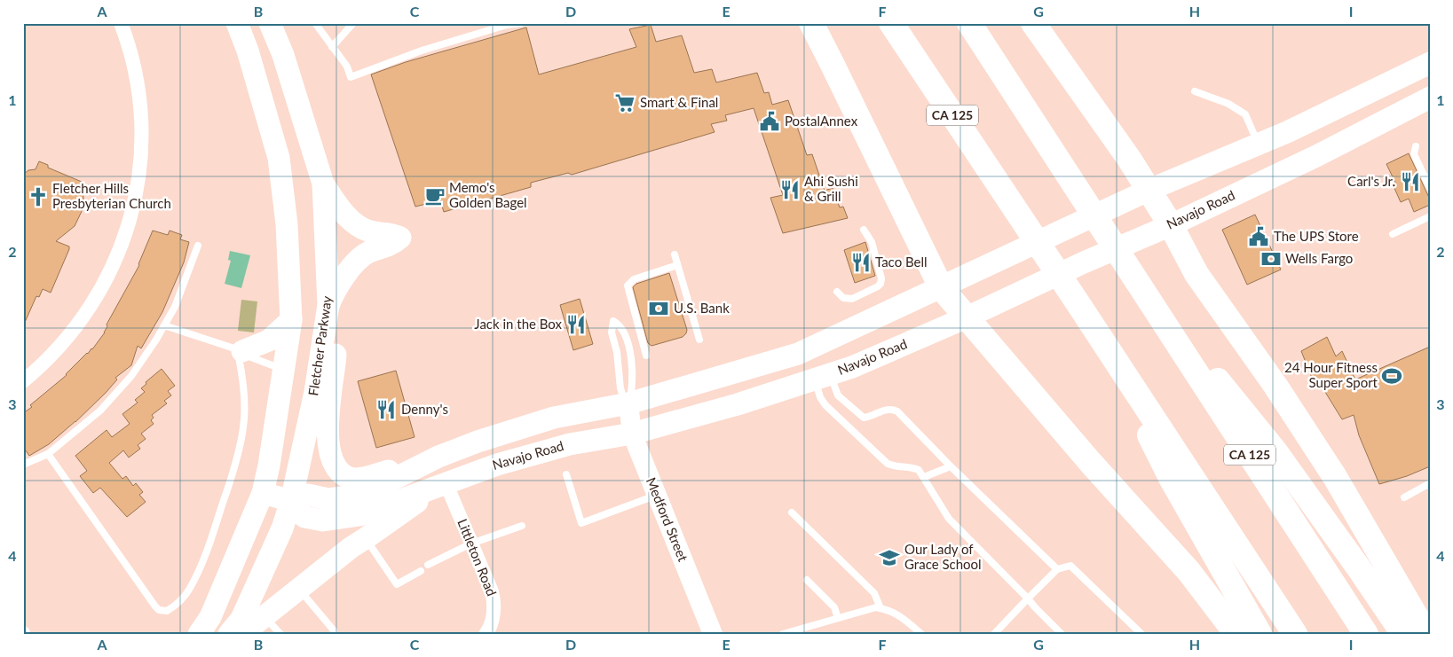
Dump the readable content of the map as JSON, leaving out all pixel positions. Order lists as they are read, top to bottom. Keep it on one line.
{"streets":{"highway":["CA 125"],"main road":["Navajo Road","Fletcher Parkway"],"street":["Medford Street","Littleton Road"]},"crossings":[["Navajo Road","Fletcher Parkway"],["Navajo Road","Medford Street"],["Navajo Road","Littleton Road"]],"places":{"supermarket":["Smart & Final"],"public building":["PostalAnnex","The UPS Store"],"restaurant":["Carl's Jr.","Ahi Sushi & Grill","Taco Bell","Jack in the Box","Denny's"],"cafe":["Memo's Golden Bagel"],"church":["Fletcher Hills Presbyterian Church"],"bank":["Wells Fargo","U.S. Bank"],"sports":["24 Hour Fitness Super Sport"],"school or university":["Our Lady of Grace School"]},"grid":{"columns":["A","B","C","D","E","F","G","H","I"],"rows":["1","2","3","4"]}}
